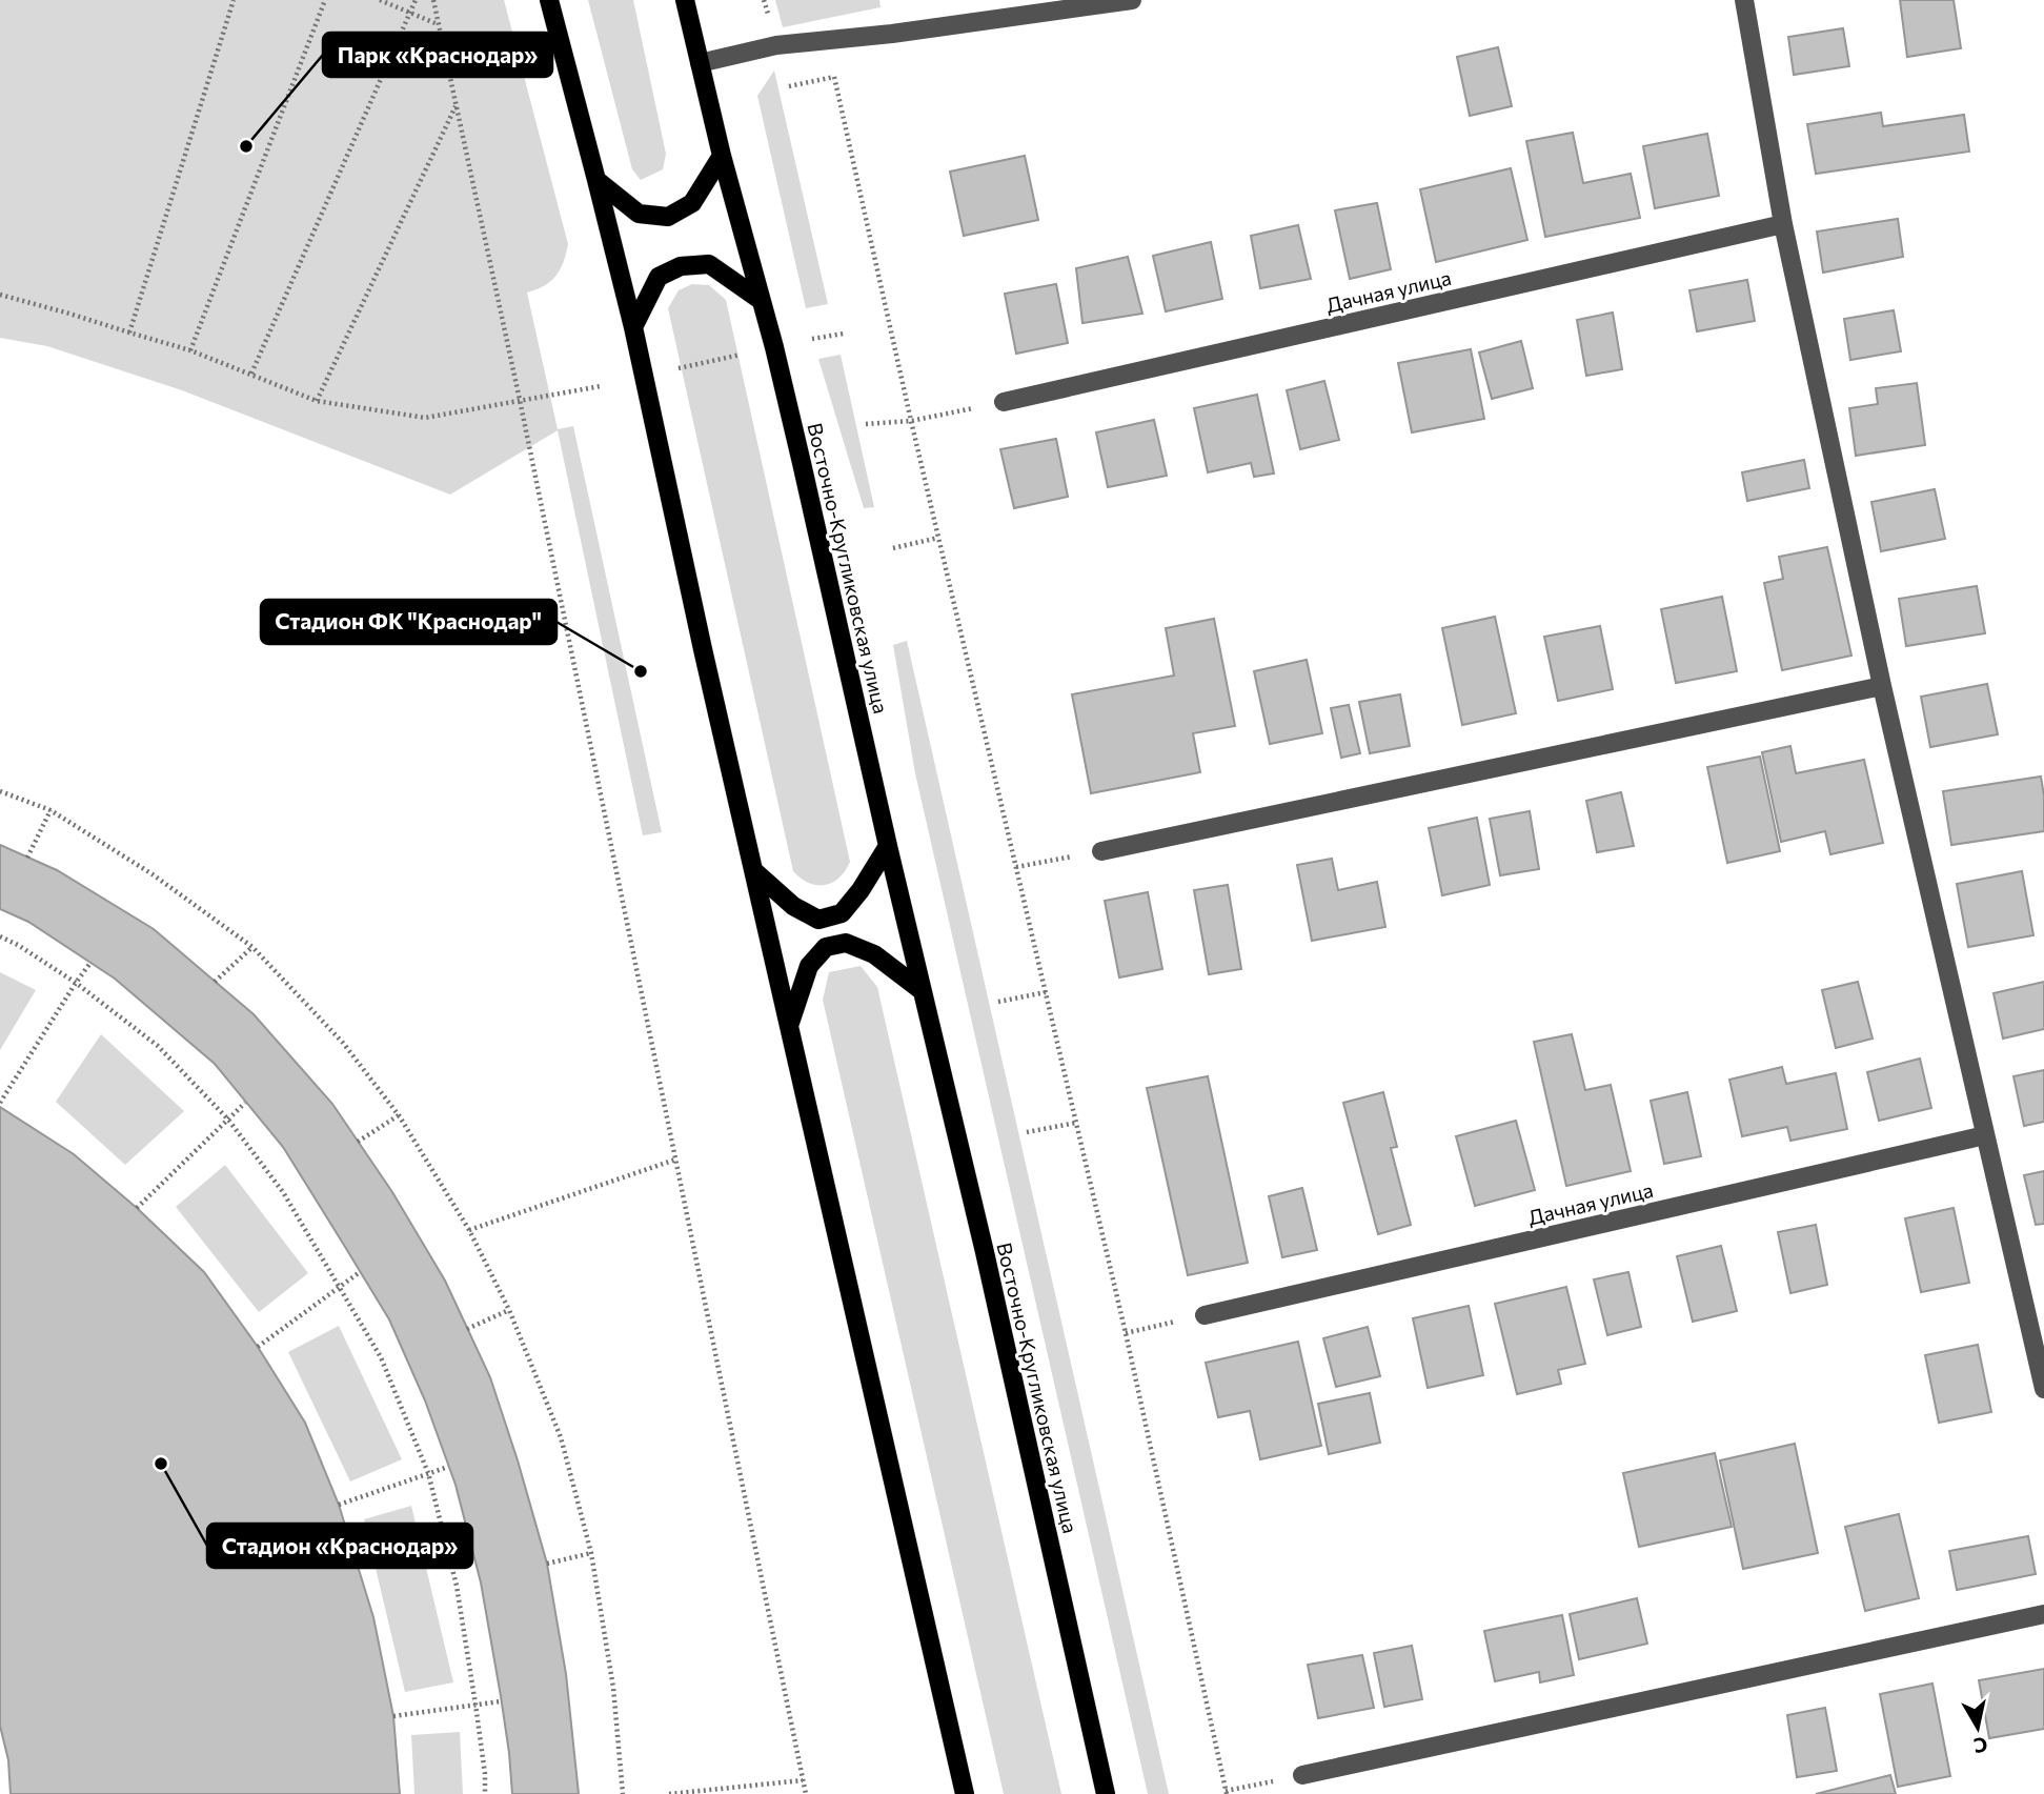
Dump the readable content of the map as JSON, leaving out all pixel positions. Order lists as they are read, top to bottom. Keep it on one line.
{"streets":{"main road":["Восточно-Кругликовская улица"],"street":["Дачная улица"]},"places":["Парк «Краснодар»","Стадион ФК \"Краснодар\"","Стадион «Краснодар»"],"north":"bottom"}
